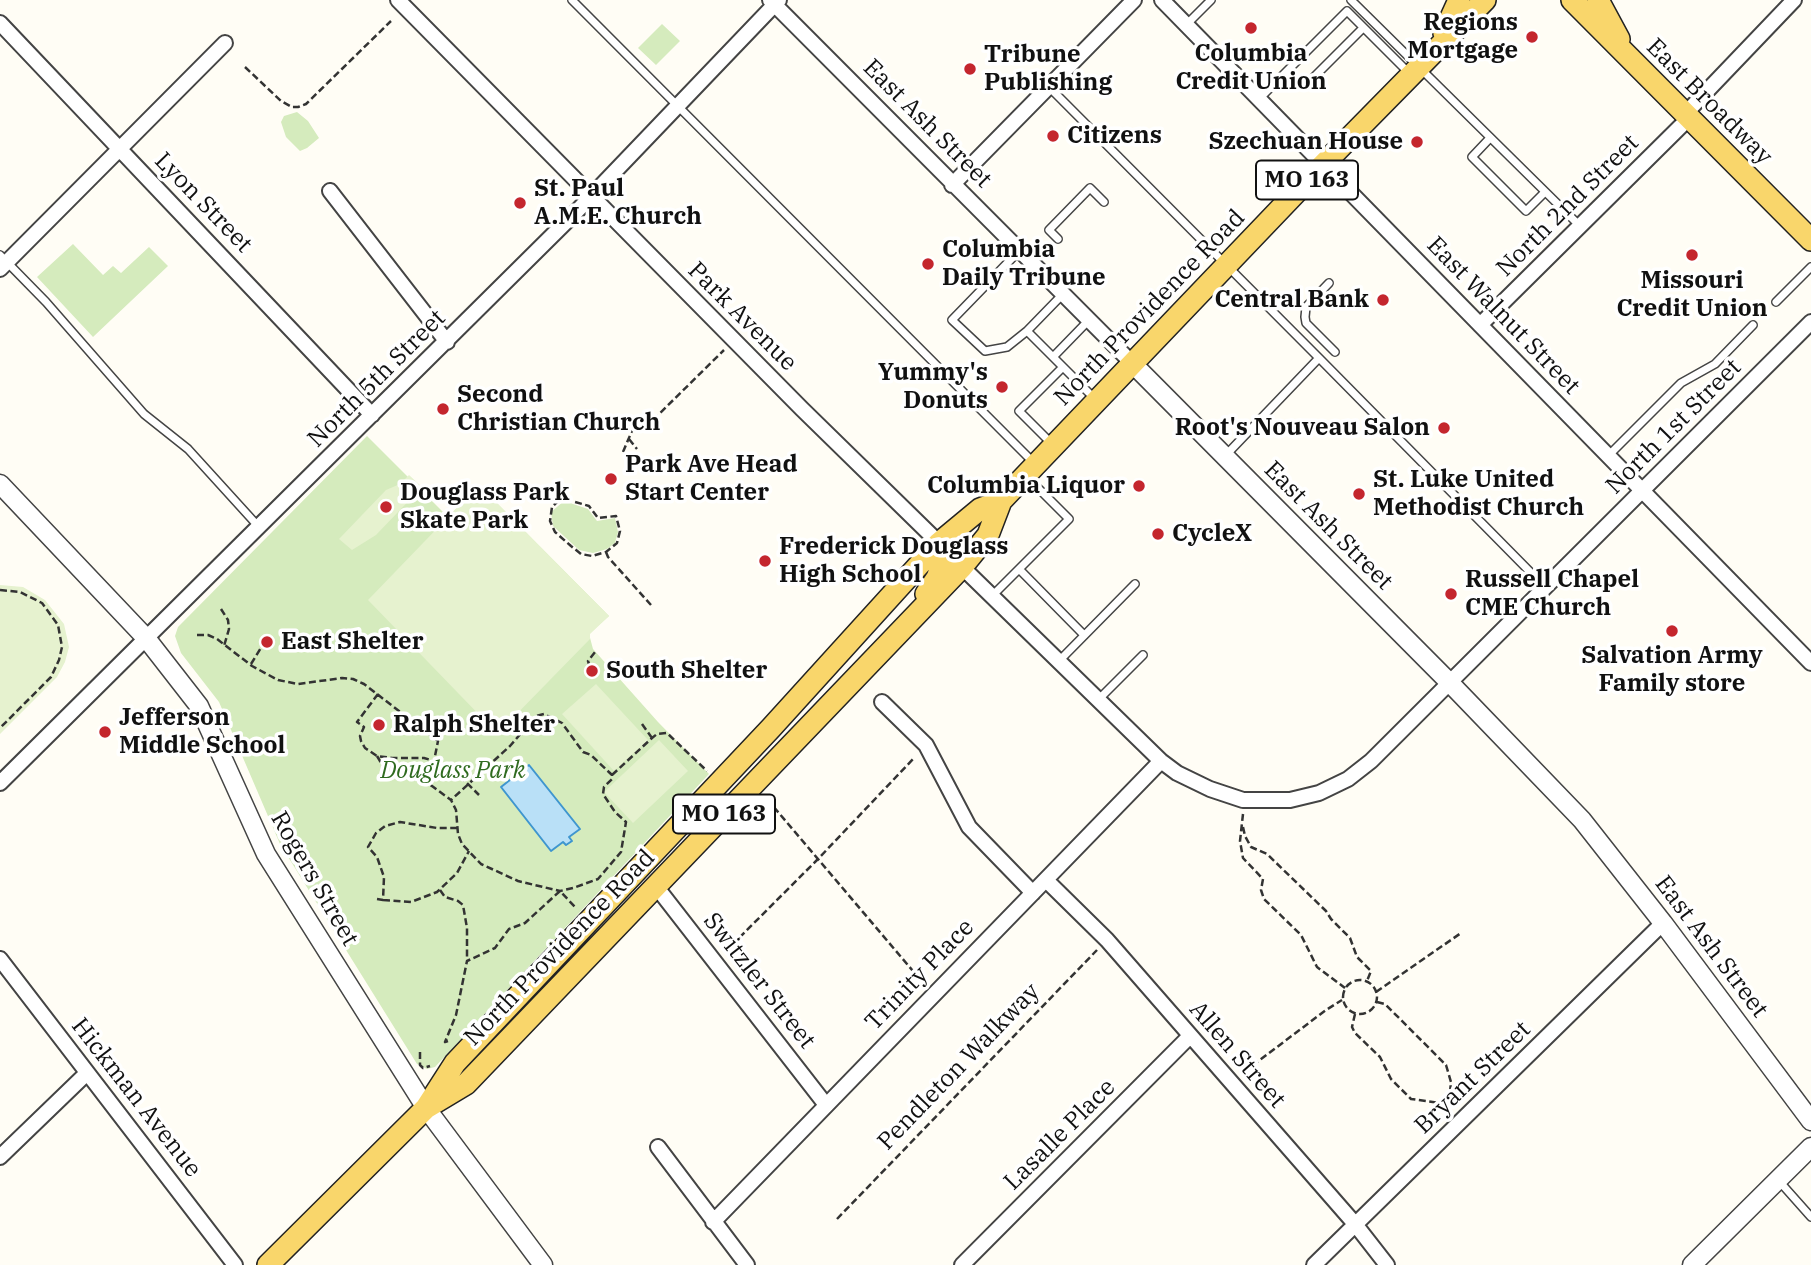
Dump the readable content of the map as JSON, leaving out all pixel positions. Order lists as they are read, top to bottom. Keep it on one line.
{"streets":{"main road":["East Broadway","MO 163","North Providence Road"],"street":["East Ash Street","Lyon Street","North 2nd Street","East Walnut Street","Park Avenue","North 5th Street","North 1st Street","Rogers Street","Trinity Place","Switzler Street","Allen Street","Bryant Street","Hickman Avenue","Lasalle Place"],"path":["Pendleton Walkway"]},"crossings":[["East Broadway","North 2nd Street"],["East Ash Street","North Providence Road"],["East Ash Street","North 5th Street"],["East Ash Street","North 1st Street"],["East Ash Street","Bryant Street"],["Lyon Street","North 5th Street"],["North 2nd Street","East Walnut Street"],["North Providence Road","East Walnut Street"],["North Providence Road","Park Avenue"],["North Providence Road","Rogers Street"],["North Providence Road","Switzler Street"],["East Walnut Street","North 1st Street"],["Park Avenue","North 5th Street"],["North 5th Street","Rogers Street"],["Trinity Place","Switzler Street"],["Trinity Place","Allen Street"],["Allen Street","Pendleton Walkway"],["Allen Street","Bryant Street"],["Allen Street","Lasalle Place"]],"parks":["Douglass Park"],"places":["Columbia Credit Union","Regions Mortgage","Tribune Publishing","Citizens","Szechuan House","St. Paul A.M.E. Church","Missouri Credit Union","Columbia Daily Tribune","Central Bank","Yummy's Donuts","Second Christian Church","Root's Nouveau Salon","Park Ave Head Start Center","Columbia Liquor","St. Luke United Methodist Church","Douglass Park Skate Park","CycleX","Frederick Douglass High School","Russell Chapel CME Church","Salvation Army Family store","East Shelter","South Shelter","Ralph Shelter","Jefferson Middle School"]}
